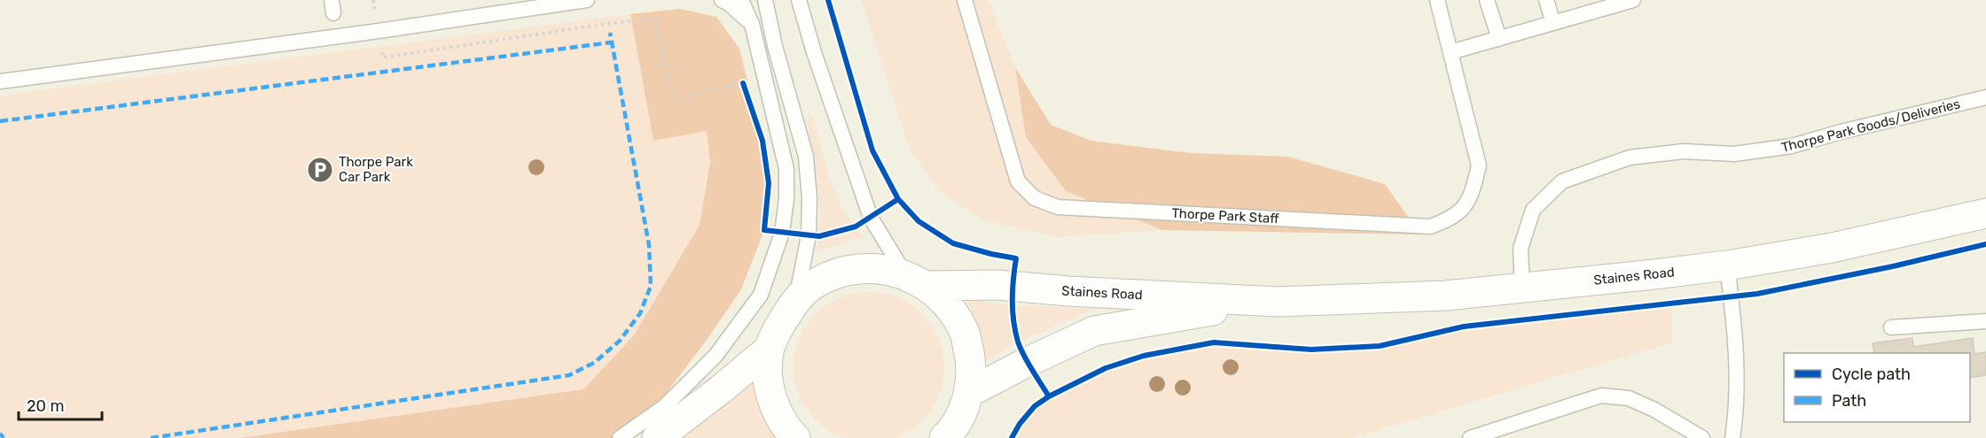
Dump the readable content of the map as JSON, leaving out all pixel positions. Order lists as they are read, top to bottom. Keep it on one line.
{"streets":{"main road":["Staines Road"],"lane":["Thorpe Park Goods/Deliveries","Thorpe Park Staff"]},"crossings":[["Thorpe Park Goods/Deliveries","Staines Road"]],"places":{"parking":["Thorpe Park Car Park"]},"legend":["Cycle path","Path"],"scale_bar":"20 m"}
